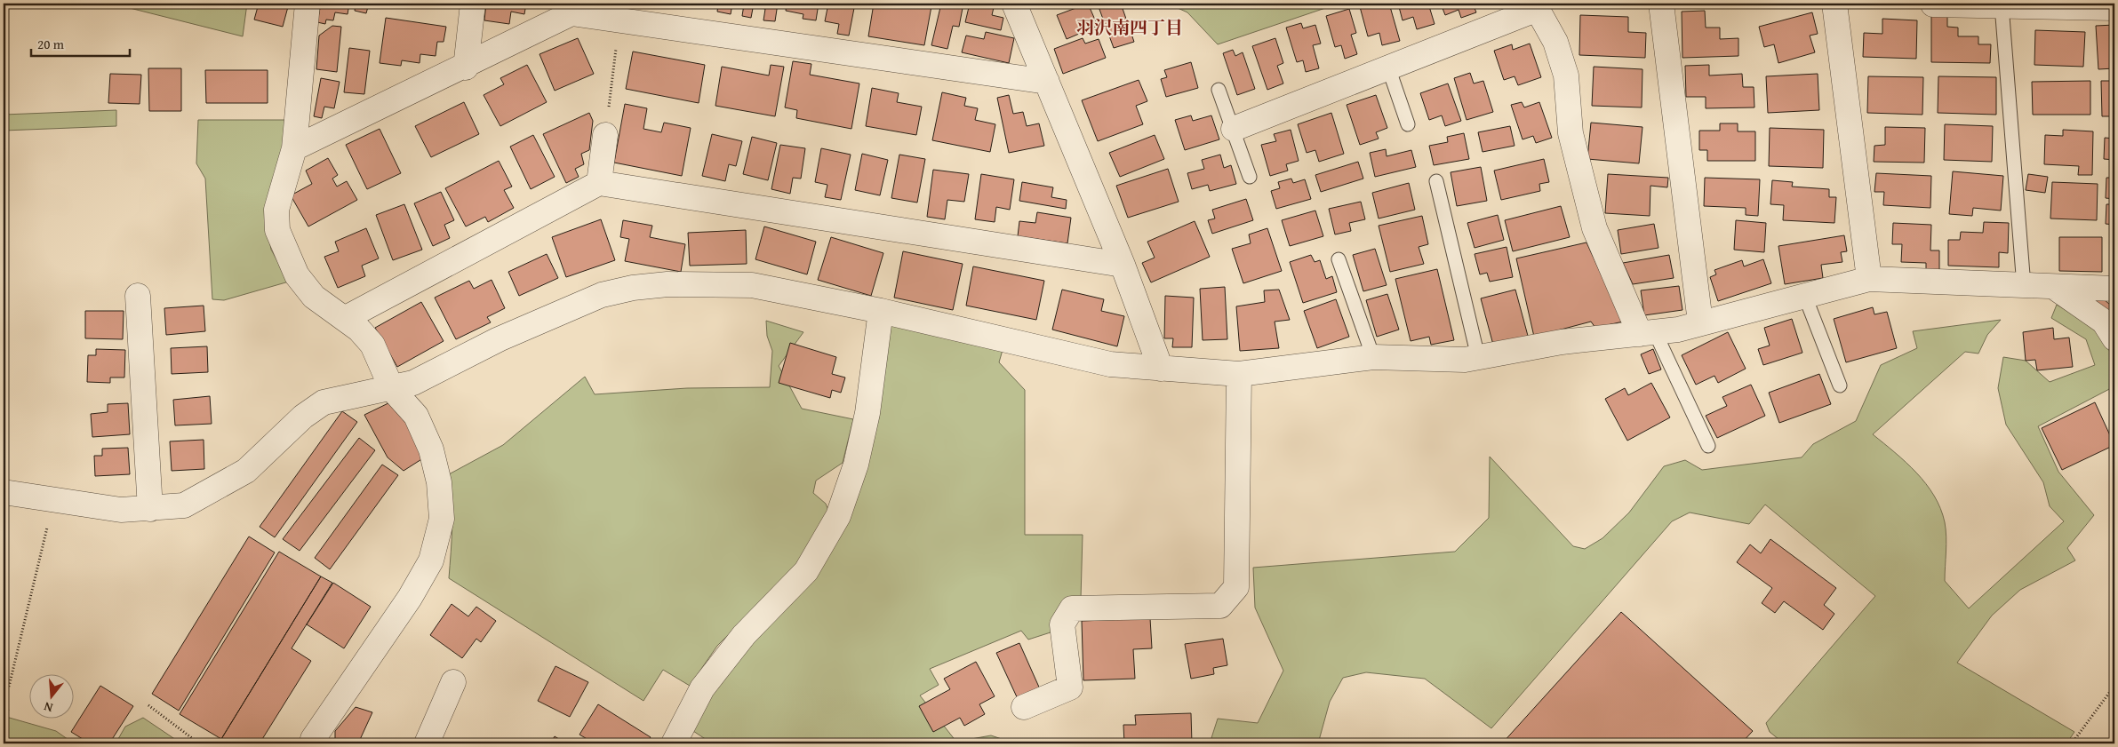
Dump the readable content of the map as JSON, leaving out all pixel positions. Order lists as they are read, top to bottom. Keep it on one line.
{"districts":["羽沢南四丁目"],"scale_bar":"20 m","north":"bottom"}
